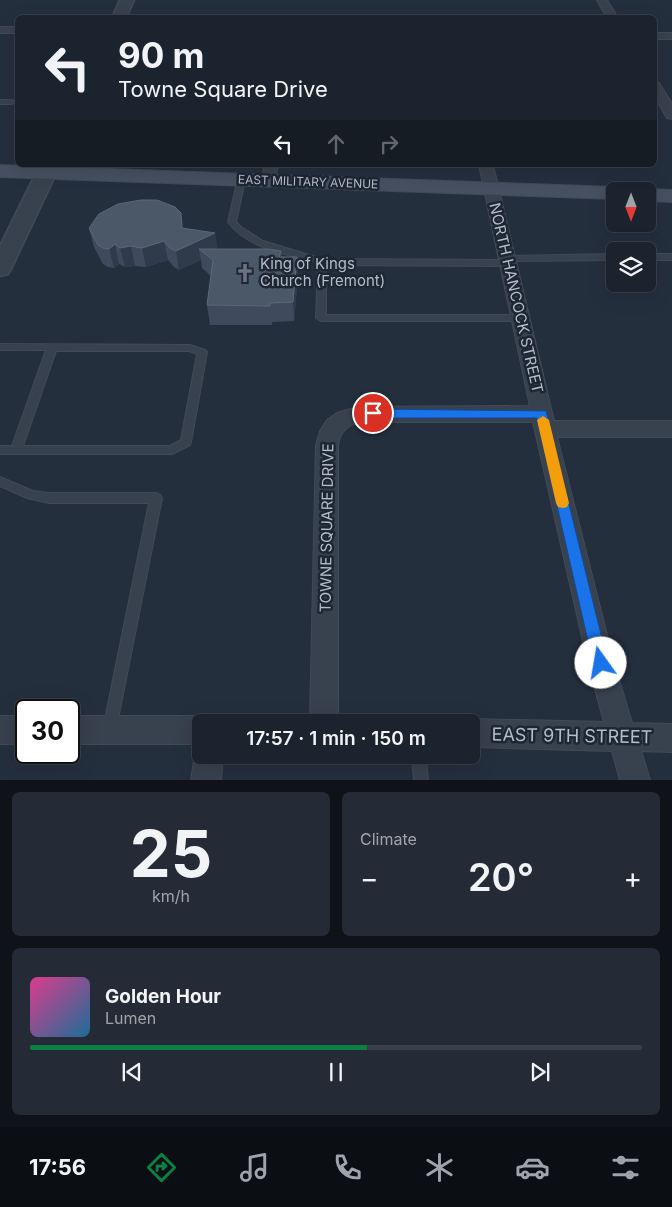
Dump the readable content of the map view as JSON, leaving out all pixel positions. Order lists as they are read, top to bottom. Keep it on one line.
{"streets":{"main road":["EAST MILITARY AVENUE"],"street":["NORTH HANCOCK STREET","TOWNE SQUARE DRIVE","EAST 9TH STREET"]},"crossings":[["EAST MILITARY AVENUE","NORTH HANCOCK STREET"],["NORTH HANCOCK STREET","TOWNE SQUARE DRIVE"],["NORTH HANCOCK STREET","EAST 9TH STREET"]],"places":{"church":["King of Kings Church (Fremont)"]},"north":"bottom","page":{"turn":["90 m","Towne Square Drive"],"limit":"30","trip":"17:57 · 1 min · 150 m","tile":[["25","km/h"],"Climate"],"heat":["−","20°","+"],"song":["Golden Hour","Lumen"],"tabs":"17:56"}}
